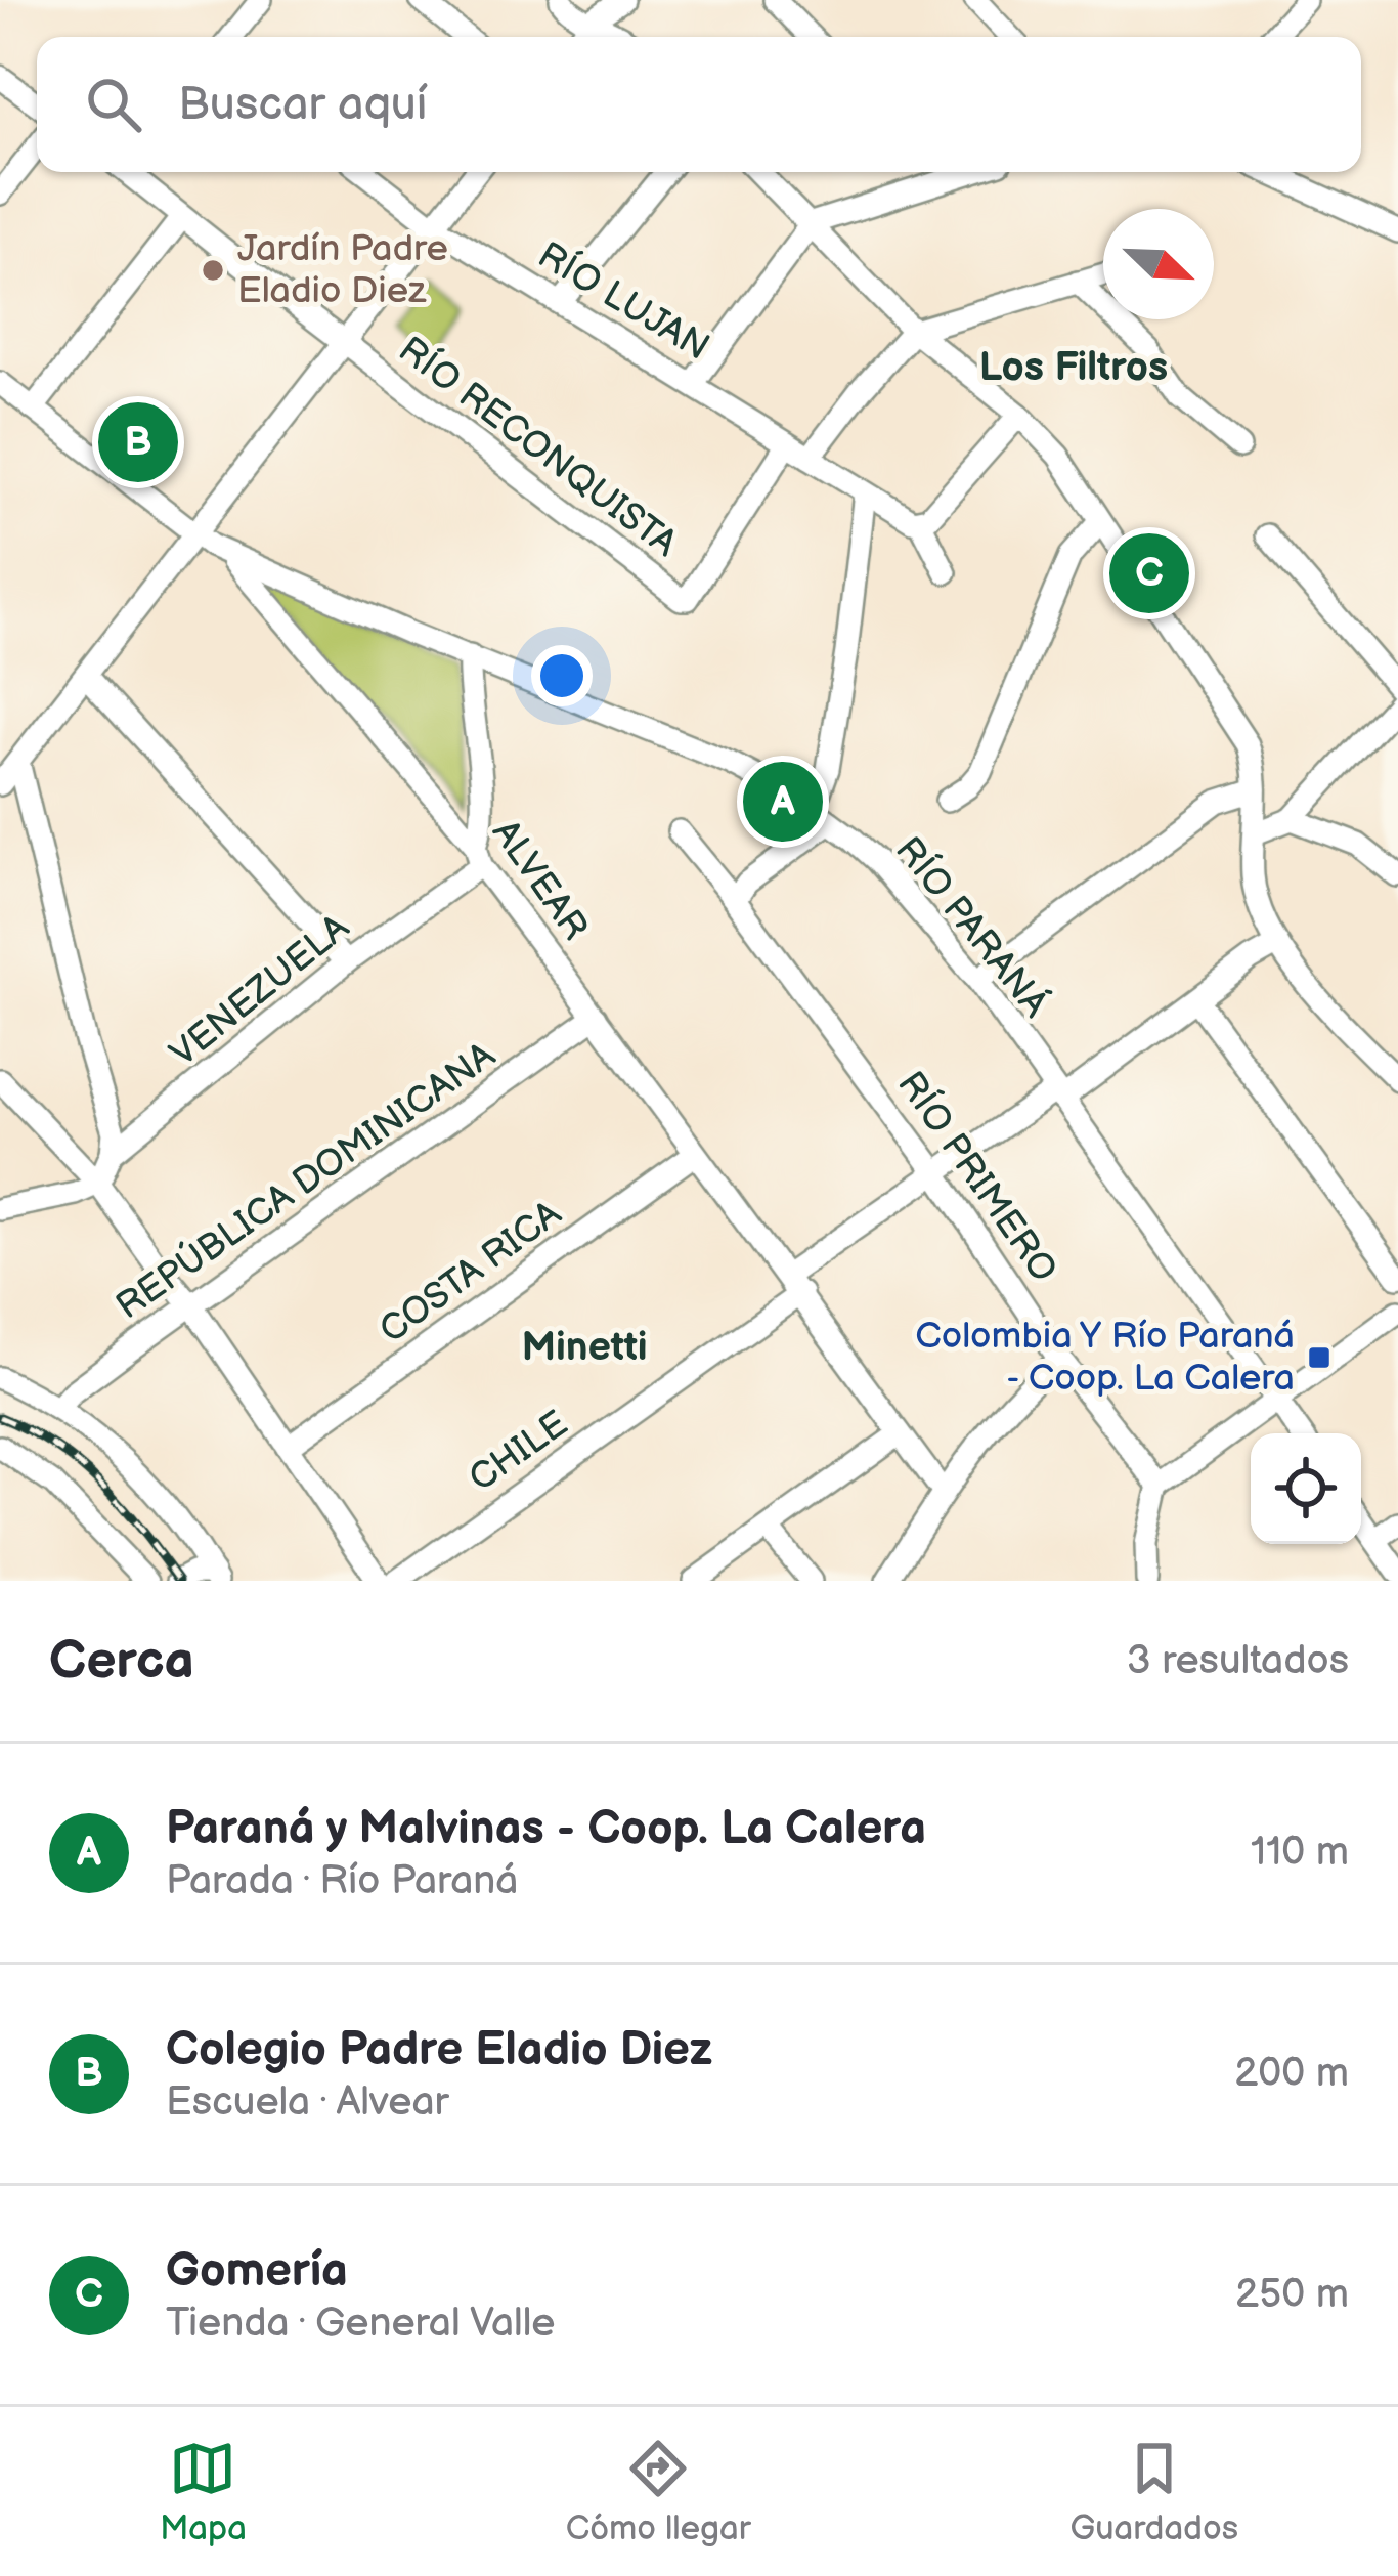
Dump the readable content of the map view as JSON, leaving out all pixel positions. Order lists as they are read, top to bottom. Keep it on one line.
{"streets":{"street":["RÍO LUJAN","RÍO RECONQUISTA","ALVEAR","RÍO PARANÁ","VENEZUELA","RÍO PRIMERO","REPÚBLICA DOMINICANA","COSTA RICA","CHILE"]},"crossings":[["RÍO LUJAN","RÍO RECONQUISTA"],["ALVEAR","RÍO PARANÁ"],["ALVEAR","VENEZUELA"],["ALVEAR","REPÚBLICA DOMINICANA"],["ALVEAR","COSTA RICA"],["ALVEAR","CHILE"],["RÍO PARANÁ","CHILE"],["RÍO PRIMERO","CHILE"]],"districts":["Los Filtros","Minetti"],"places":{"other":["Jardín Padre Eladio Diez"],"transit":["Colombia Y Río Paraná - Coop. La Calera"]},"north":"bottom right","page":{"search":"Buscar aquí","pins":["B","C","A"],"heading":["Cerca","3 resultados"],"list":[{"mark":"A","name":"Paraná y Malvinas - Coop. La Calera","note":"Parada · Río Paraná","value":"110 m"},{"mark":"B","name":"Colegio Padre Eladio Diez","note":"Escuela · Alvear","value":"200 m"},{"mark":"C","name":"Gomería","note":"Tienda · General Valle","value":"250 m"}],"nav":["Mapa","Cómo llegar","Guardados"]}}
